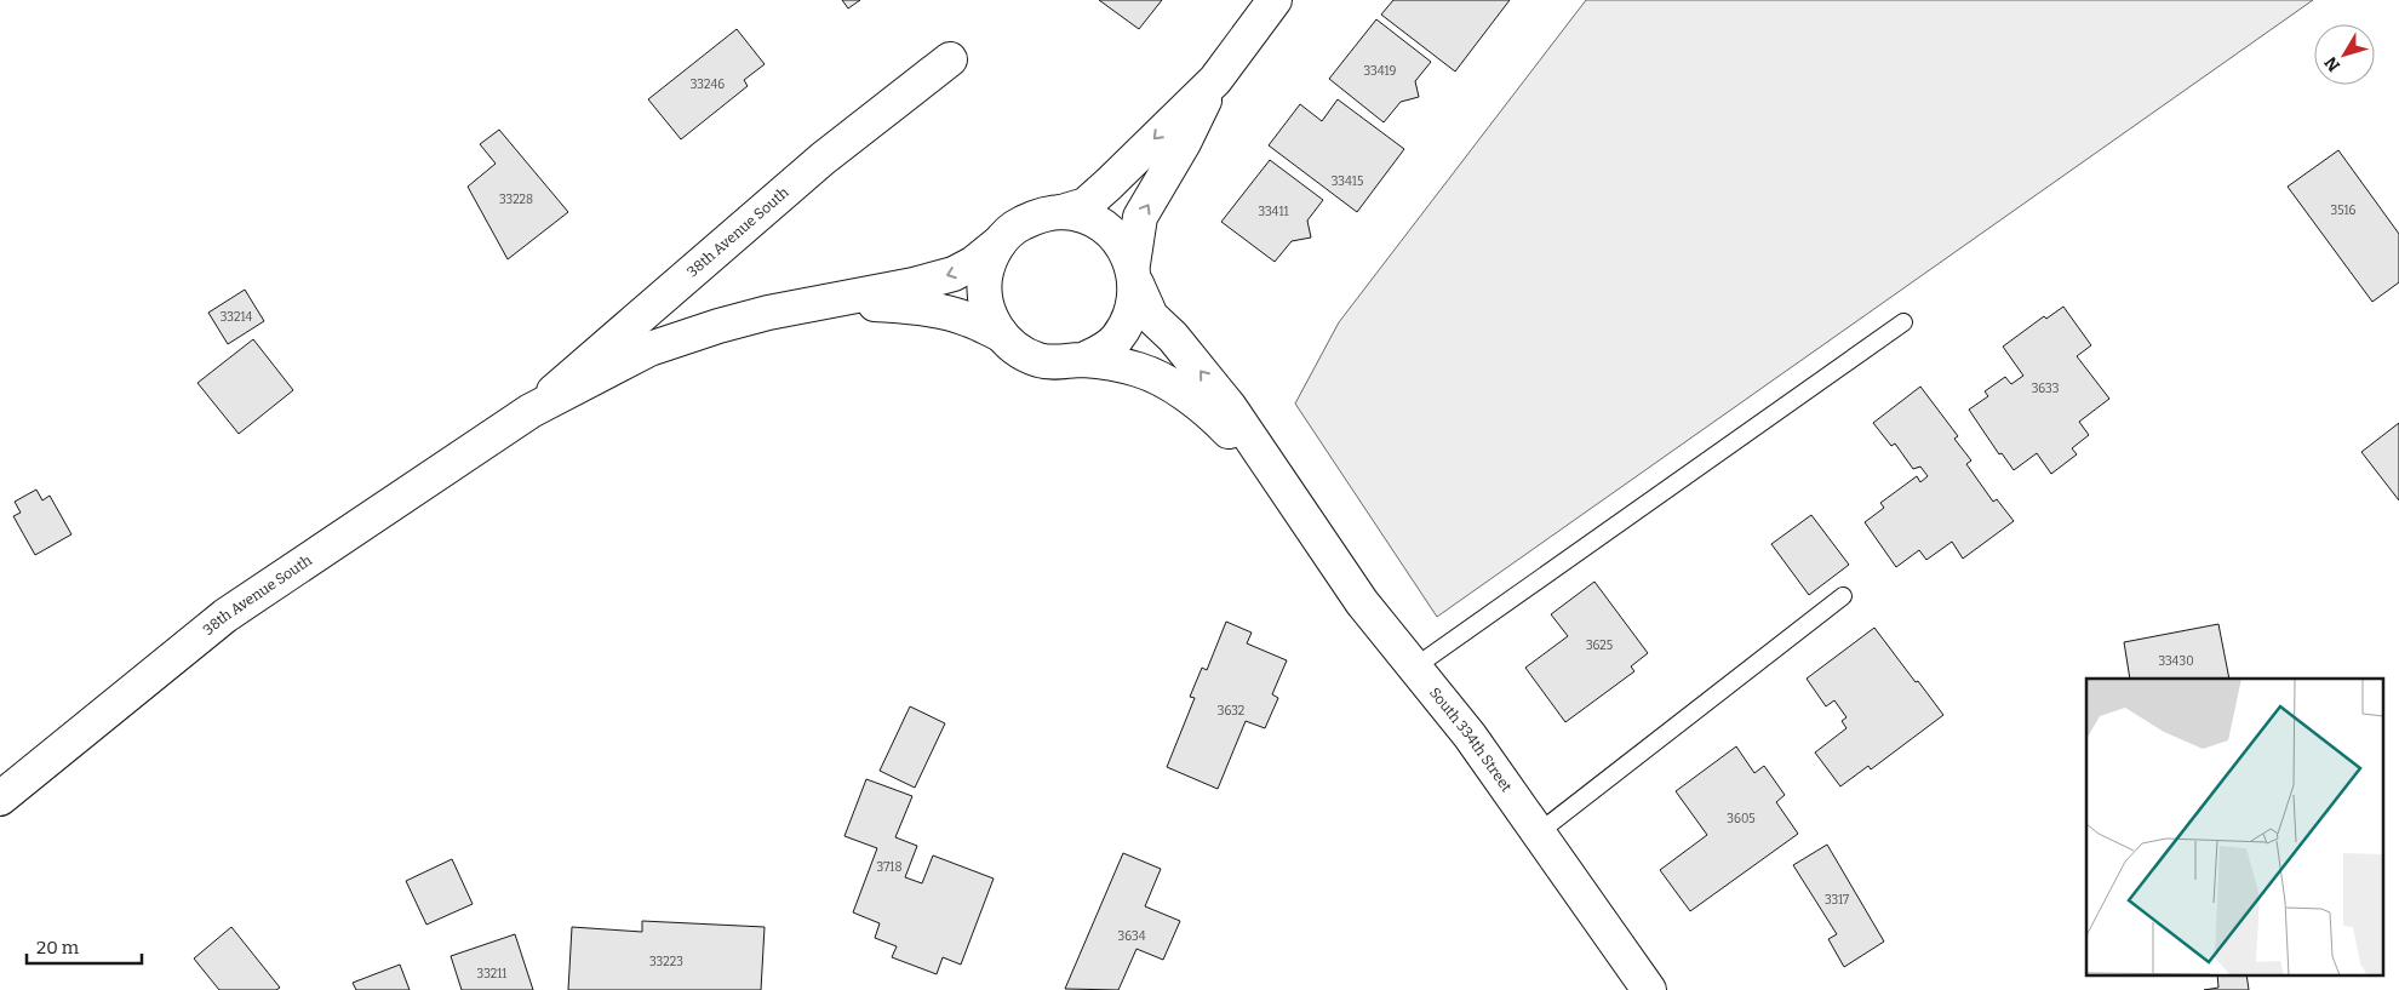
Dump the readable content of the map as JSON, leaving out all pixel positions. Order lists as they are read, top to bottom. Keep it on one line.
{"streets":{"street":["38th Avenue South","South 334th Street"]},"crossings":[["38th Avenue South","South 334th Street"]],"house_numbers":["33419","33246","33415","33228","3516","33411","33214","3633","3625","33430","3632","3605","3718","3317","3634","33223","33211"],"scale_bar":"20 m","north":"bottom left"}
